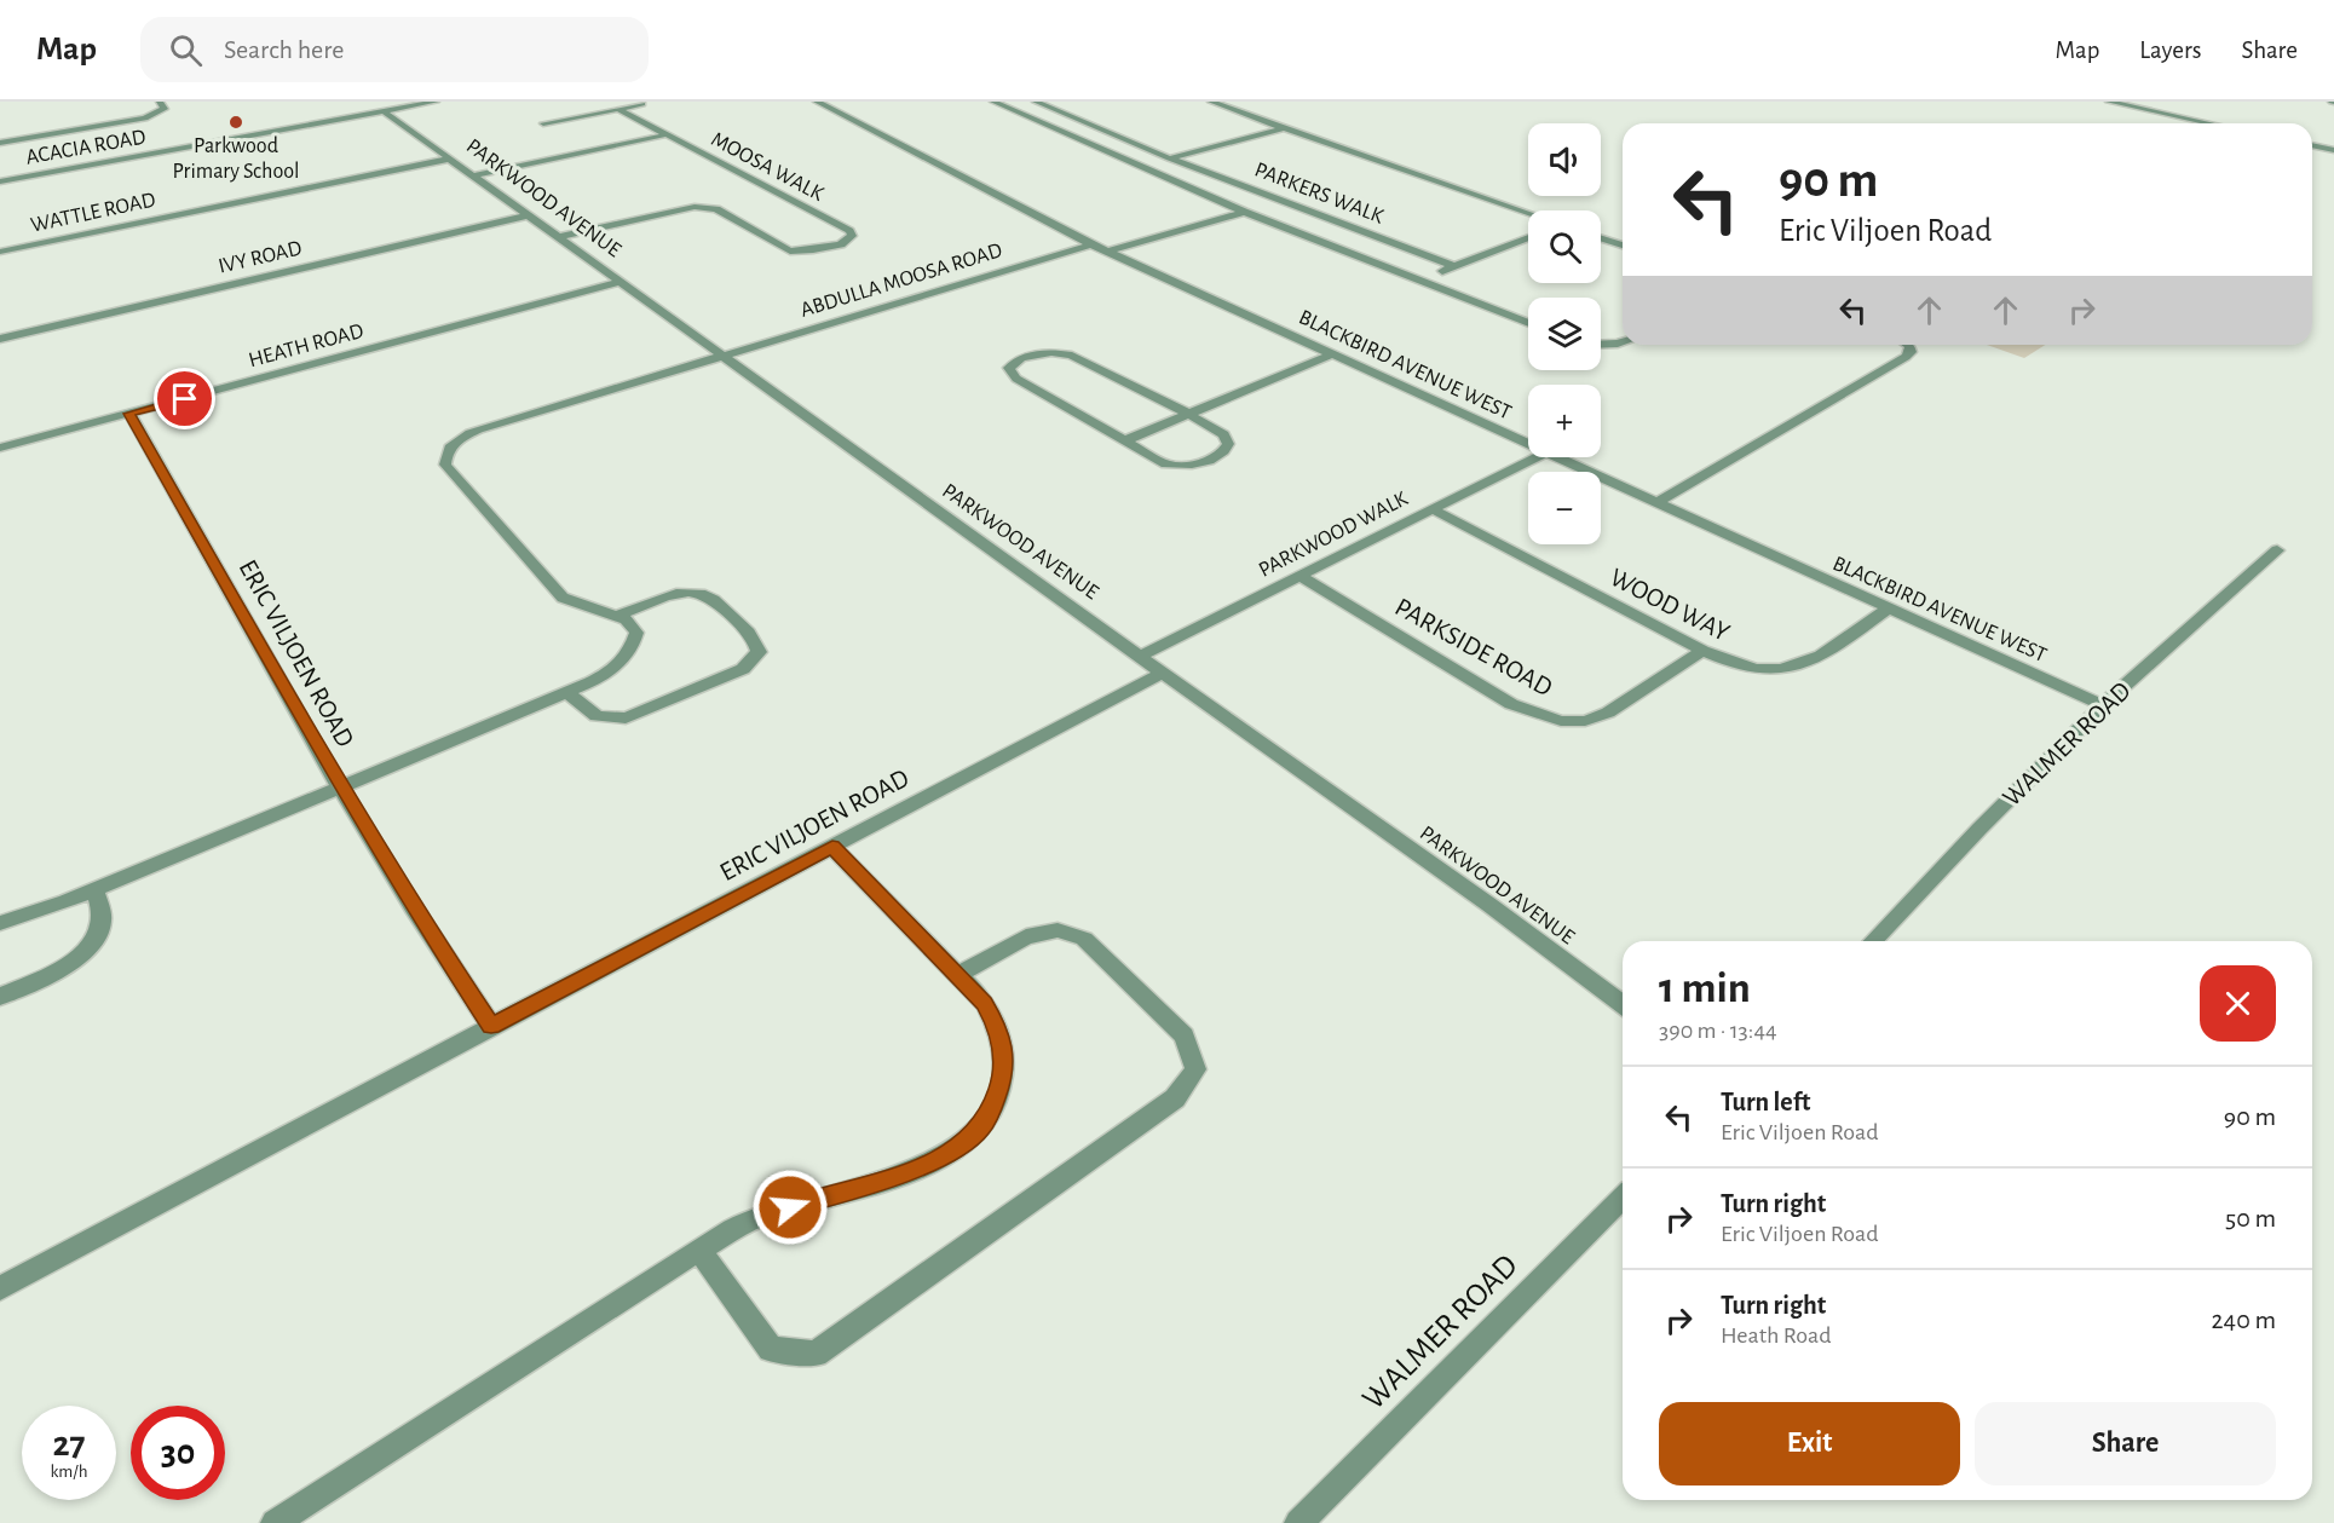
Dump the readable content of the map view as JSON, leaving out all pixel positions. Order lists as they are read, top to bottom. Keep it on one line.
{"streets":{"street":["ACACIA ROAD","MOOSA WALK","PARKERS WALK","PARKWOOD AVENUE","WATTLE ROAD","IVY ROAD","ABDULLA MOOSA ROAD","HEATH ROAD","BLACKBIRD AVENUE WEST","PARKWOOD WALK","WOOD WAY","PARKSIDE ROAD","ERIC VILJOEN ROAD","WALMER ROAD"]},"crossings":[["ACACIA ROAD","PARKWOOD AVENUE"],["MOOSA WALK","PARKWOOD AVENUE"],["PARKWOOD AVENUE","WATTLE ROAD"],["PARKWOOD AVENUE","IVY ROAD"],["PARKWOOD AVENUE","ABDULLA MOOSA ROAD"],["PARKWOOD AVENUE","HEATH ROAD"],["PARKWOOD AVENUE","PARKWOOD WALK"],["PARKWOOD AVENUE","ERIC VILJOEN ROAD"],["ABDULLA MOOSA ROAD","BLACKBIRD AVENUE WEST"],["HEATH ROAD","ERIC VILJOEN ROAD"],["BLACKBIRD AVENUE WEST","WOOD WAY"],["BLACKBIRD AVENUE WEST","WALMER ROAD"],["PARKWOOD WALK","WOOD WAY"],["PARKWOOD WALK","PARKSIDE ROAD"],["WOOD WAY","PARKSIDE ROAD"]],"places":["Parkwood Primary School"],"page":{"header":"Map","search":"Search here","nav":["Map","Layers","Share"],"map_buttons":["+","−"],"turn":["90 m","Eric Viljoen Road"],"heading":["1 min","390 m · 13:44"],"list":[{"name":"Turn left","note":"Eric Viljoen Road","value":"90 m"},{"name":"Turn right","note":"Eric Viljoen Road","value":"50 m"},{"name":"Turn right","note":"Heath Road","value":"240 m"}],"buttons":["Exit","Share"],"speed":"27 km/h","limit":"30"}}
